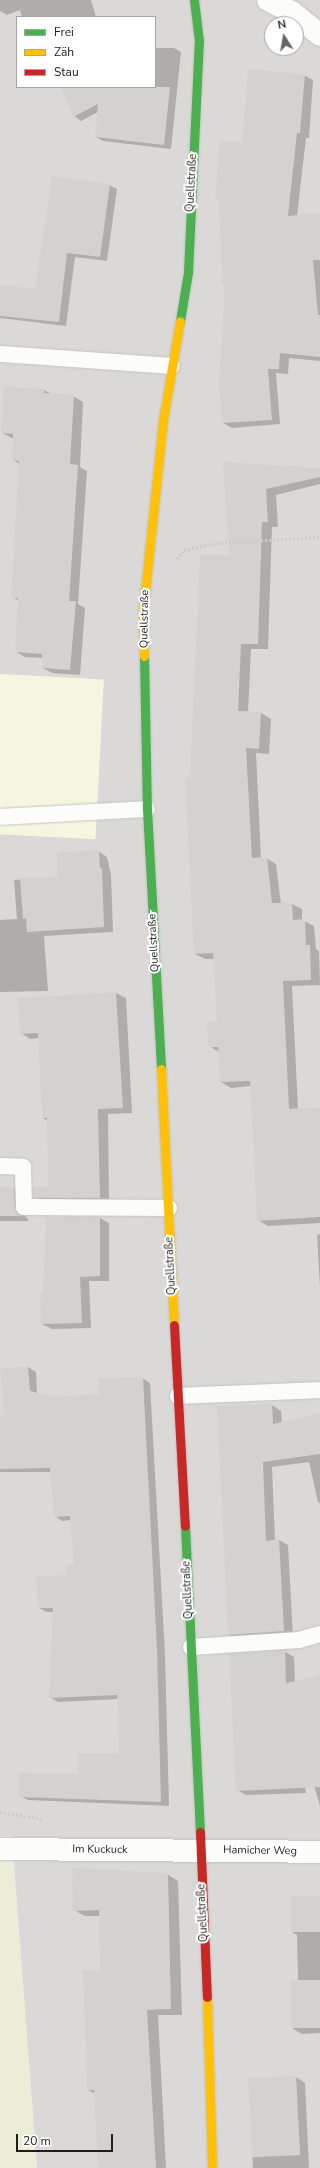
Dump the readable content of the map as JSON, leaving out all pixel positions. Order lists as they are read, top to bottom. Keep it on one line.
{"streets":{"main road":["Quellstraße"],"street":["Im Kuckuck","Hamicher Weg"]},"crossings":[["Quellstraße","Im Kuckuck"],["Quellstraße","Hamicher Weg"],["Im Kuckuck","Hamicher Weg"]],"legend":["Frei","Zäh","Stau"],"scale_bar":"20 m","north":"top"}
